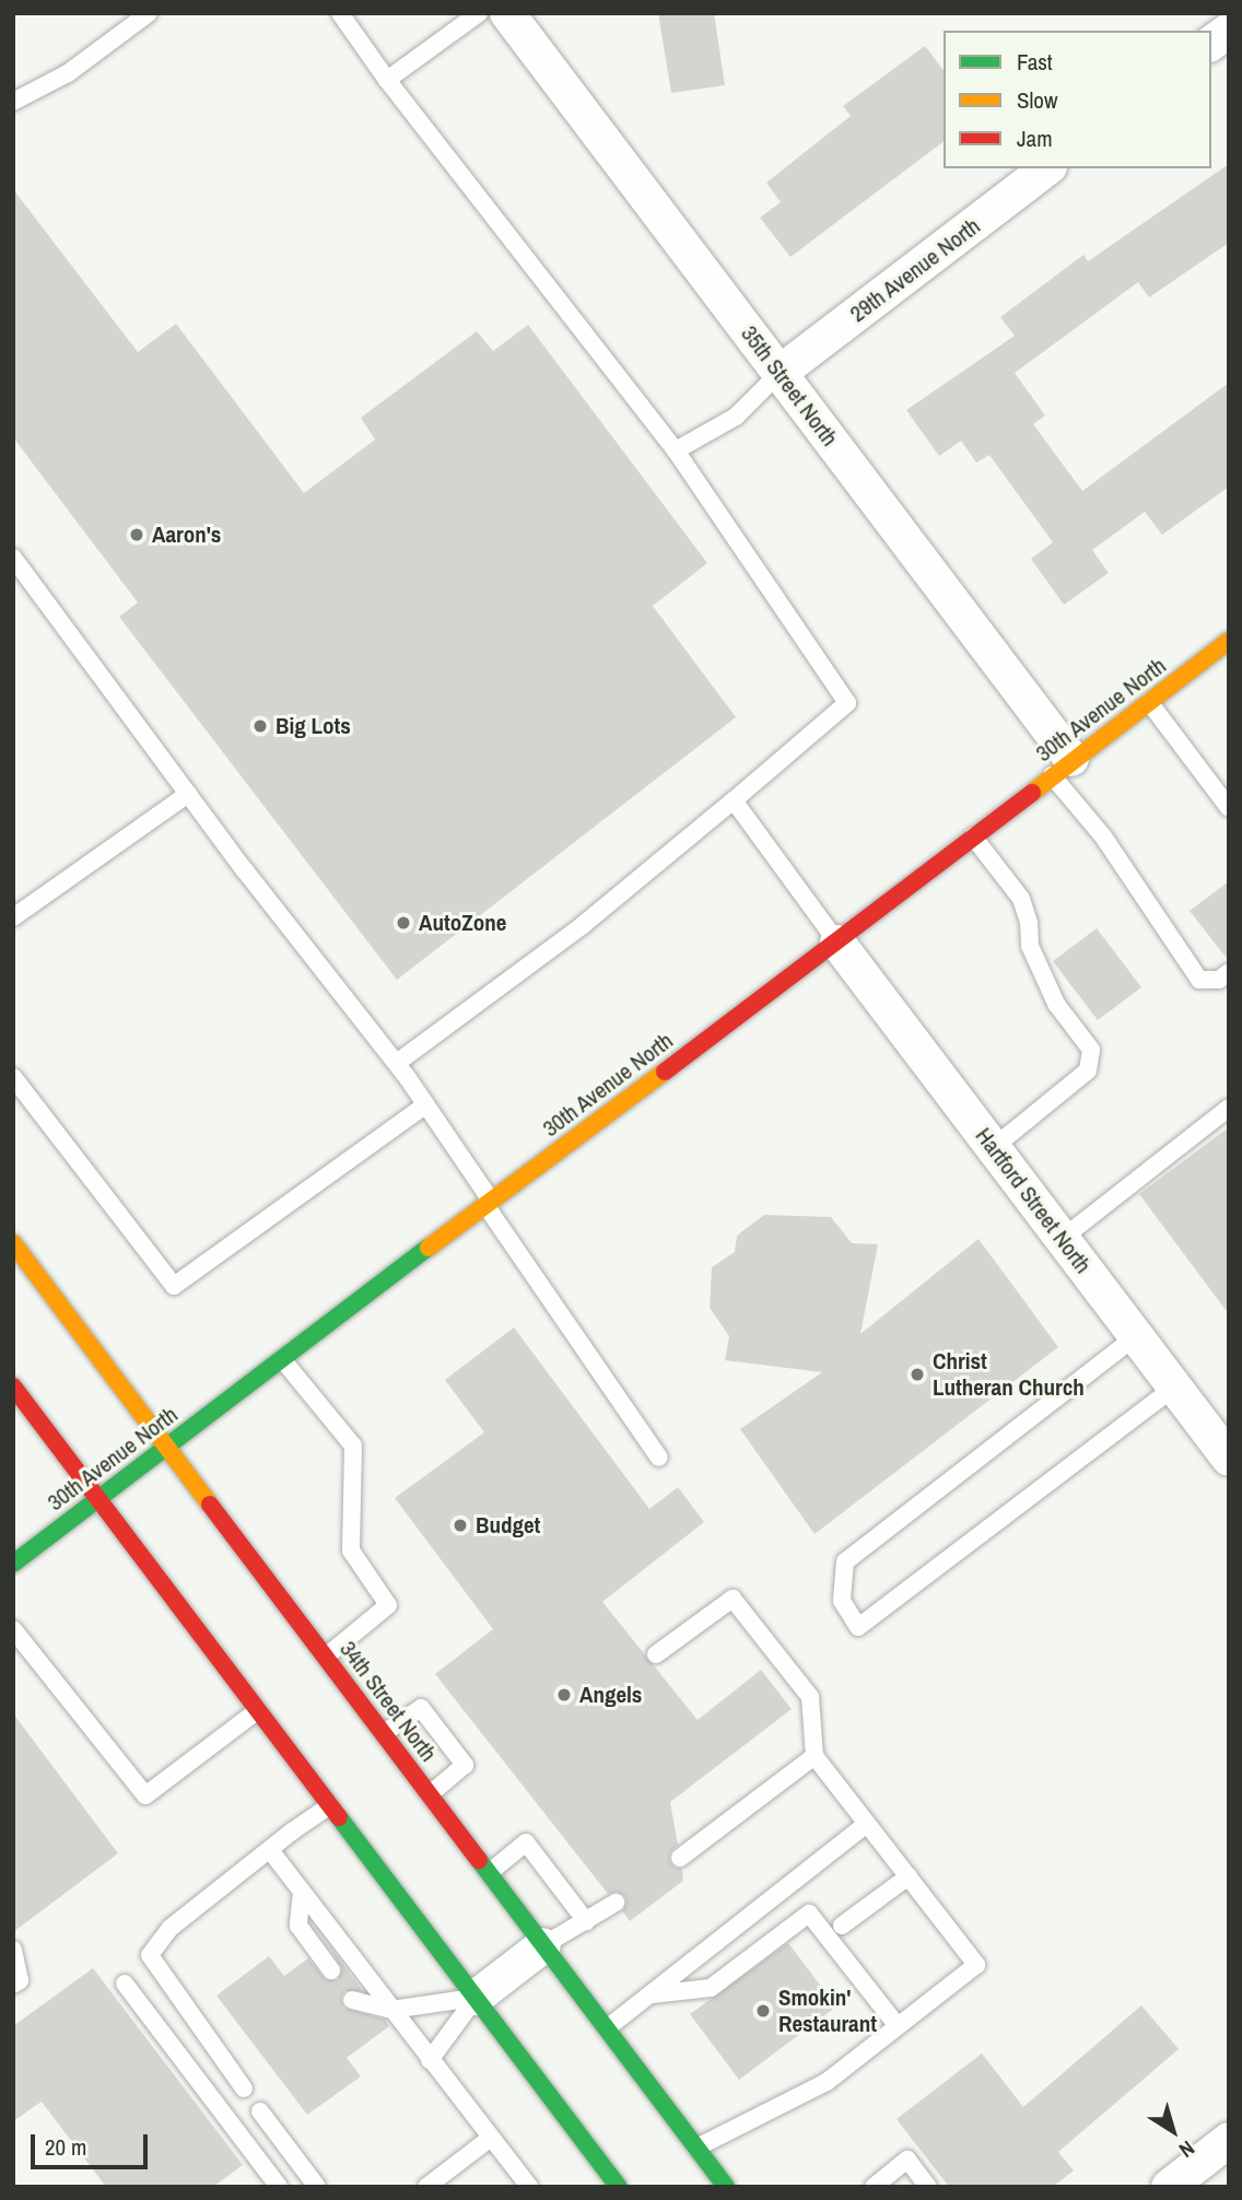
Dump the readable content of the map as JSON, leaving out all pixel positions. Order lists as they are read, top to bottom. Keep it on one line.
{"streets":{"main road":["30th Avenue North","34th Street North"],"street":["29th Avenue North","35th Street North","Hartford Street North"]},"crossings":[["29th Avenue North","35th Street North"],["35th Street North","30th Avenue North"],["30th Avenue North","Hartford Street North"],["30th Avenue North","34th Street North"]],"places":["Aaron's","Big Lots","AutoZone","Christ Lutheran Church","Budget","Angels","Smokin' Restaurant"],"legend":["Fast","Slow","Jam"],"scale_bar":"20 m","north":"bottom right"}
